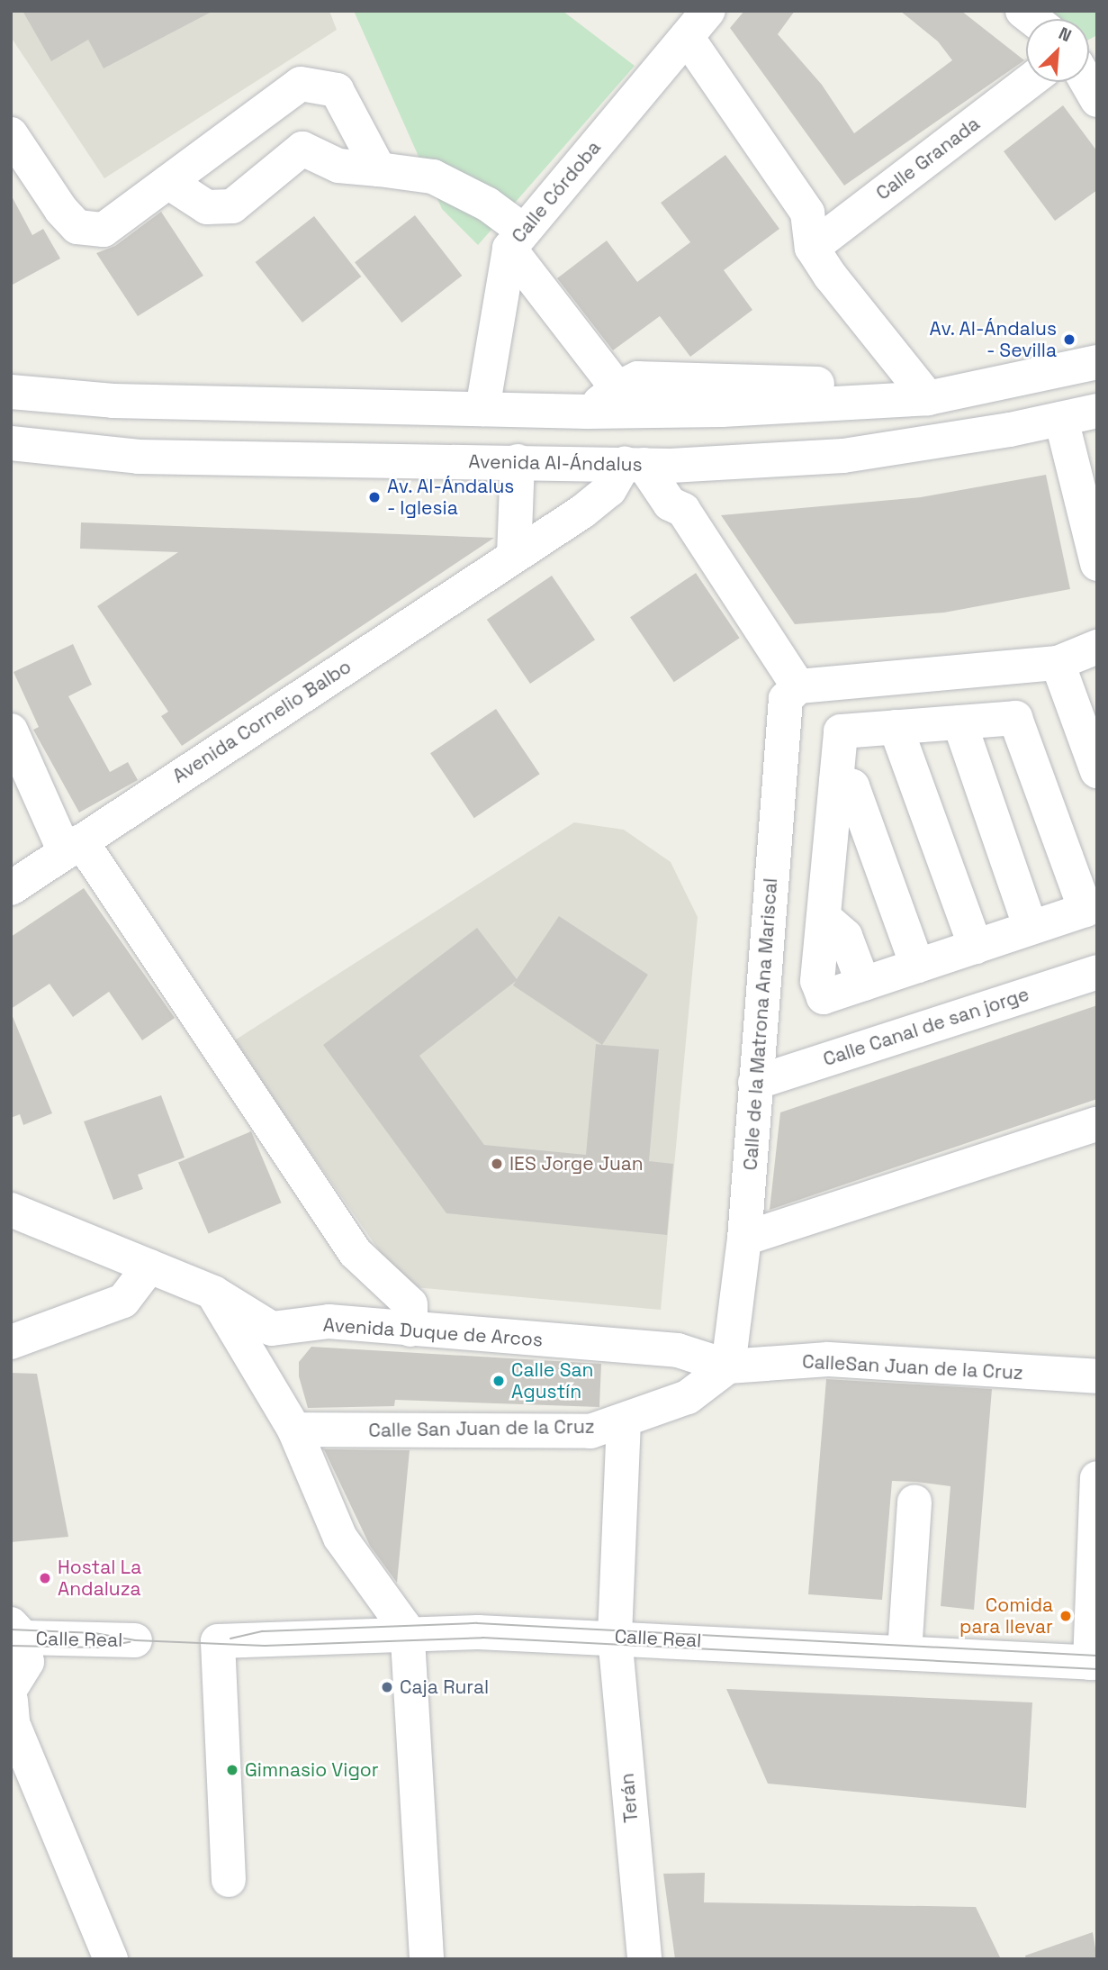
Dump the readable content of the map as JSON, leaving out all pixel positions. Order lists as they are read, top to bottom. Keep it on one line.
{"streets":{"street":["Calle Granada","Calle Córdoba","Avenida Al-Ándalus","Avenida Cornelio Balbo","Calle de la Matrona Ana Mariscal","Calle Canal de san jorge","Avenida Duque de Arcos","CalleSan Juan de la Cruz","Calle San Juan de la Cruz","Calle Real","Terán"]},"crossings":[["Avenida Al-Ándalus","Avenida Cornelio Balbo"],["Calle de la Matrona Ana Mariscal","Calle Canal de san jorge"],["Calle de la Matrona Ana Mariscal","Avenida Duque de Arcos"],["Calle de la Matrona Ana Mariscal","CalleSan Juan de la Cruz"],["Calle de la Matrona Ana Mariscal","Calle San Juan de la Cruz"],["Avenida Duque de Arcos","CalleSan Juan de la Cruz"],["Avenida Duque de Arcos","Calle San Juan de la Cruz"],["CalleSan Juan de la Cruz","Calle San Juan de la Cruz"],["Calle San Juan de la Cruz","Terán"],["Calle Real","Terán"]],"places":["Av. Al-Ándalus - Sevilla","Av. Al-Ándalus - Iglesia","IES Jorge Juan","Calle San Agustín","Hostal La Andaluza","Comida para llevar","Caja Rural","Gimnasio Vigor"],"north":"top right"}
